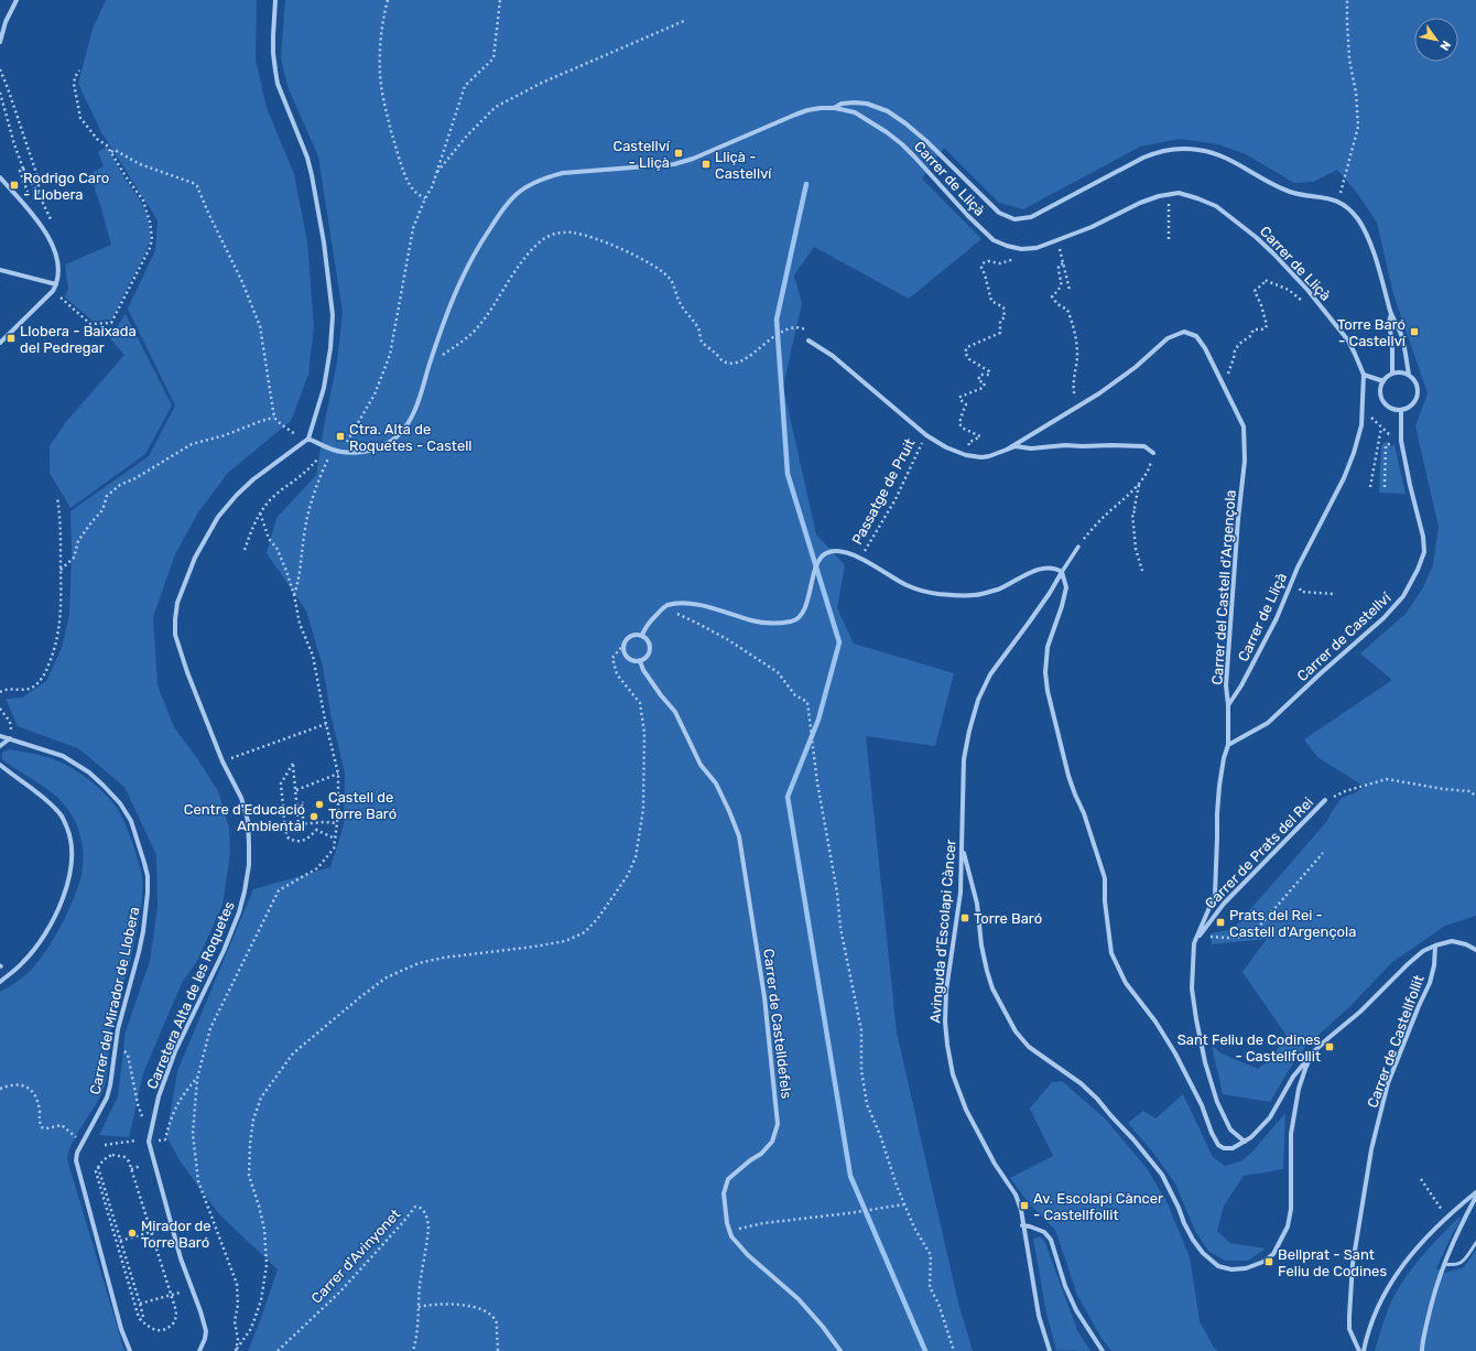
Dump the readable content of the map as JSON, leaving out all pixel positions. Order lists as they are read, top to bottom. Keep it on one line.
{"streets":{"street":["Carrer de Lliçà","Carrer del Castell d'Argençola","Carrer de Castellví","Carrer de Prats del Rei","Avinguda d'Escolapi Càncer","Carretera Alta de les Roquetes","Carrer del Mirador de Llobera","Carrer de Castelldefels","Carrer de Castellfollit"],"path":["Passatge de Pruit","Carrer d'Avinyonet"]},"crossings":[["Carrer de Lliçà","Carrer del Castell d'Argençola"],["Carrer del Castell d'Argençola","Carrer de Castellví"],["Carrer del Castell d'Argençola","Carrer de Prats del Rei"]],"places":{"transit":["Castellví - Lliçà","Lliçà - Castellví","Rodrigo Caro - Llobera","Torre Baró - Castellví","Llobera - Baixada del Pedregar","Ctra. Alta de Roquetes - Castell","Torre Baró","Prats del Rei - Castell d'Argençola","Sant Feliu de Codines - Castellfollit","Av. Escolapi Càncer - Castellfollit","Bellprat - Sant Feliu de Codines"],"other":["Castell de Torre Baró","Centre d'Educació Ambiental","Mirador de Torre Baró"]},"north":"bottom right"}
